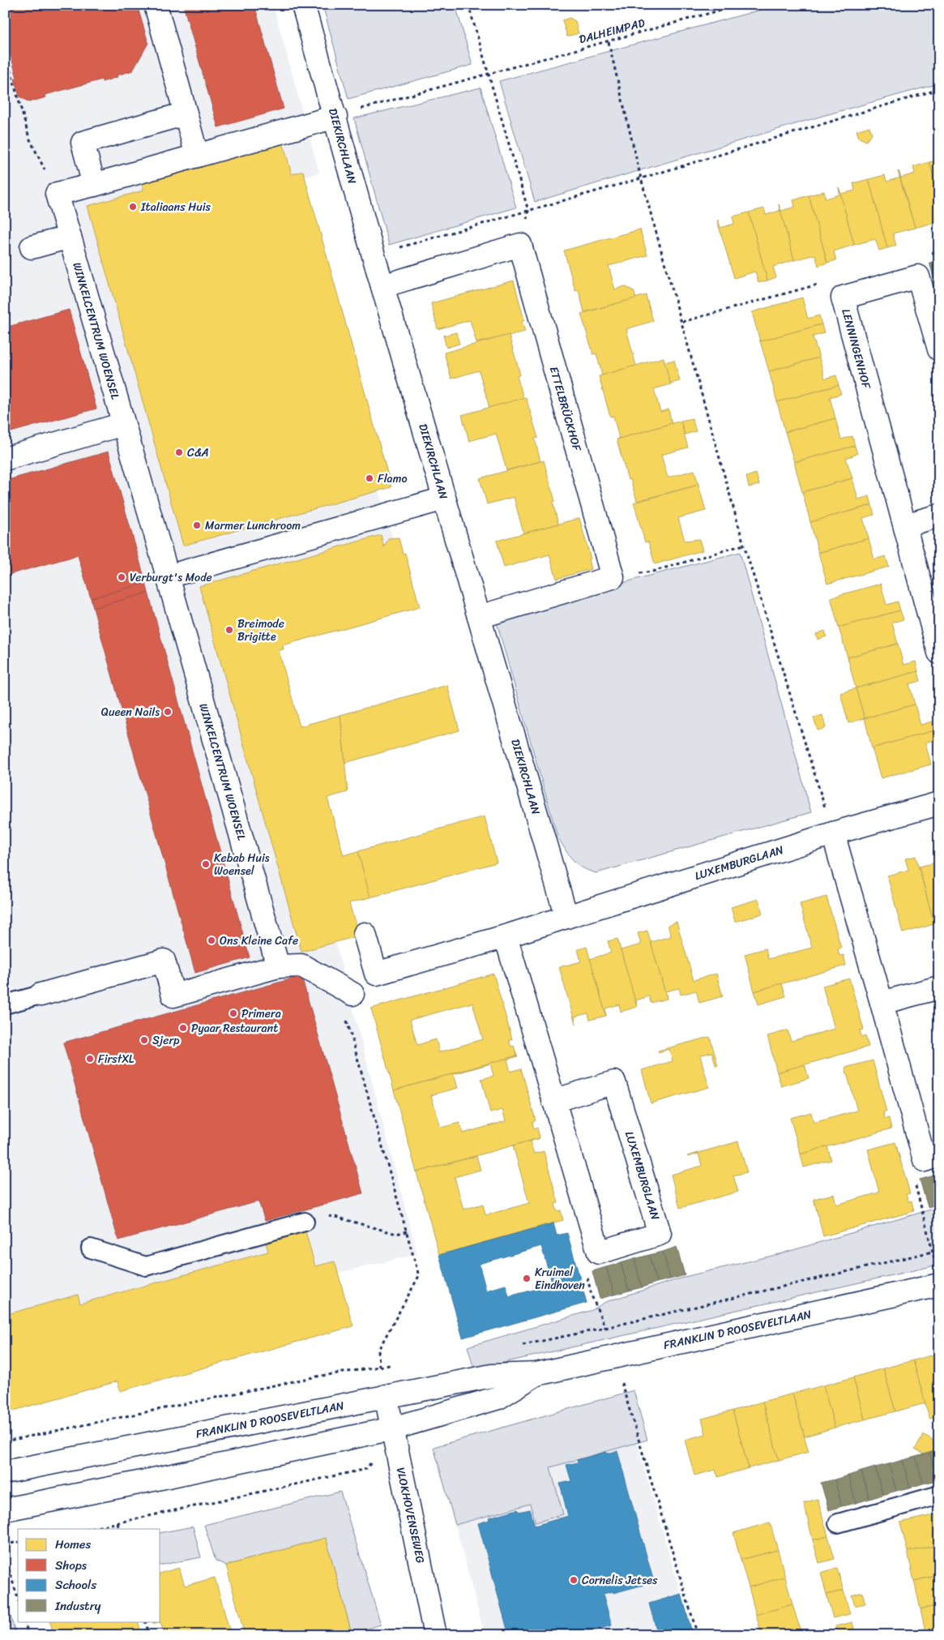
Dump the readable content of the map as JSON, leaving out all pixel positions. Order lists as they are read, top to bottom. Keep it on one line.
{"streets":{"street":["DIEKIRCHLAAN","WINKELCENTRUM WOENSEL","LENNINGENHOF","ETTELBRÜCKHOF","LUXEMBURGLAAN","FRANKLIN D ROOSEVELTLAAN","VLOKHOVENSEWEG"],"path":["DALHEIMPAD"]},"crossings":[["DALHEIMPAD","DIEKIRCHLAAN"],["DIEKIRCHLAAN","ETTELBRÜCKHOF"],["DIEKIRCHLAAN","LUXEMBURGLAAN"],["FRANKLIN D ROOSEVELTLAAN","VLOKHOVENSEWEG"]],"places":["Italiaans Huis","C&A","Flamo","Marmer Lunchroom","Verburgt's Mode","Breimode Brigitte","Queen Nails","Kebab Huis Woensel","Ons Kleine Cafe","Primera","Pyaar Restaurant","Sjerp","FirstXL","Kruimel Eindhoven","Cornelis Jetses"],"legend":["Homes","Shops","Schools","Industry"]}
